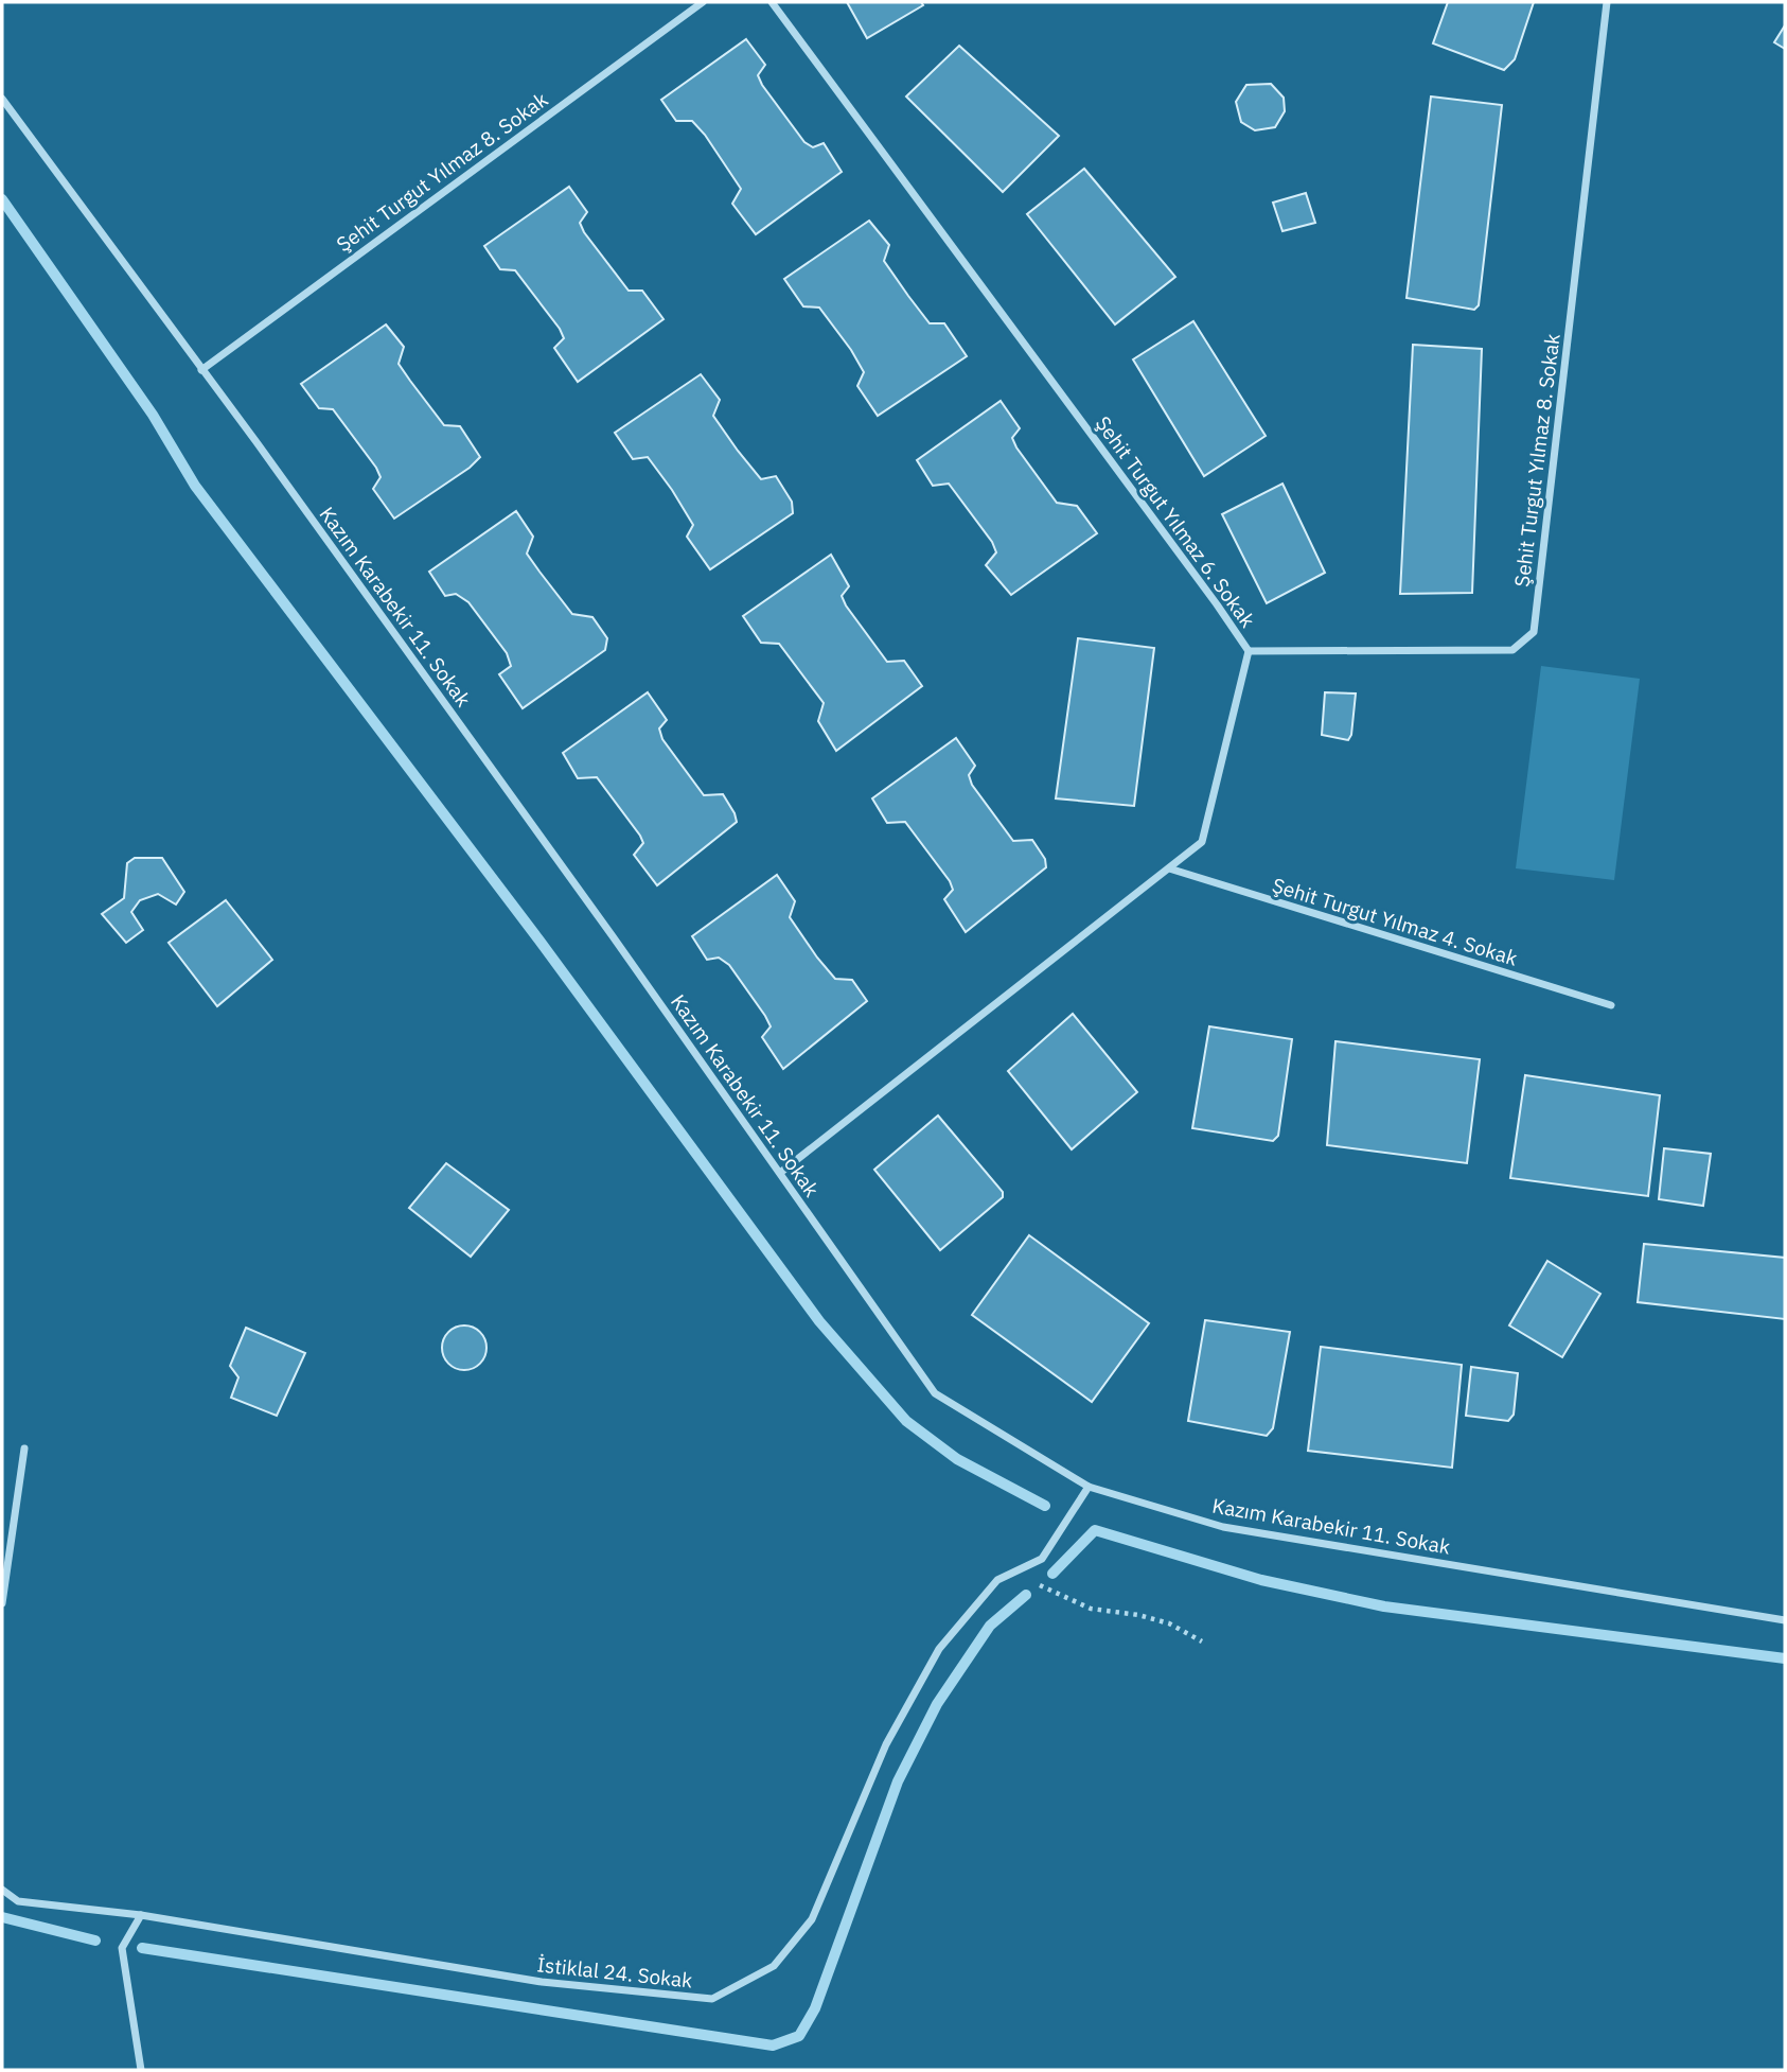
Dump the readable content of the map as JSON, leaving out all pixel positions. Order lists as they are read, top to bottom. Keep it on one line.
{"streets":{"street":["Şehit Turgut Yılmaz 8. Sokak","Şehit Turgut Yılmaz 6. Sokak","Kazım Karabekir 11. Sokak","Şehit Turgut Yılmaz 4. Sokak","İstiklal 24. Sokak"]},"crossings":[["Şehit Turgut Yılmaz 8. Sokak","Şehit Turgut Yılmaz 6. Sokak"],["Şehit Turgut Yılmaz 8. Sokak","Kazım Karabekir 11. Sokak"],["Şehit Turgut Yılmaz 6. Sokak","Kazım Karabekir 11. Sokak"],["Şehit Turgut Yılmaz 6. Sokak","Şehit Turgut Yılmaz 4. Sokak"],["Kazım Karabekir 11. Sokak","İstiklal 24. Sokak"]]}
